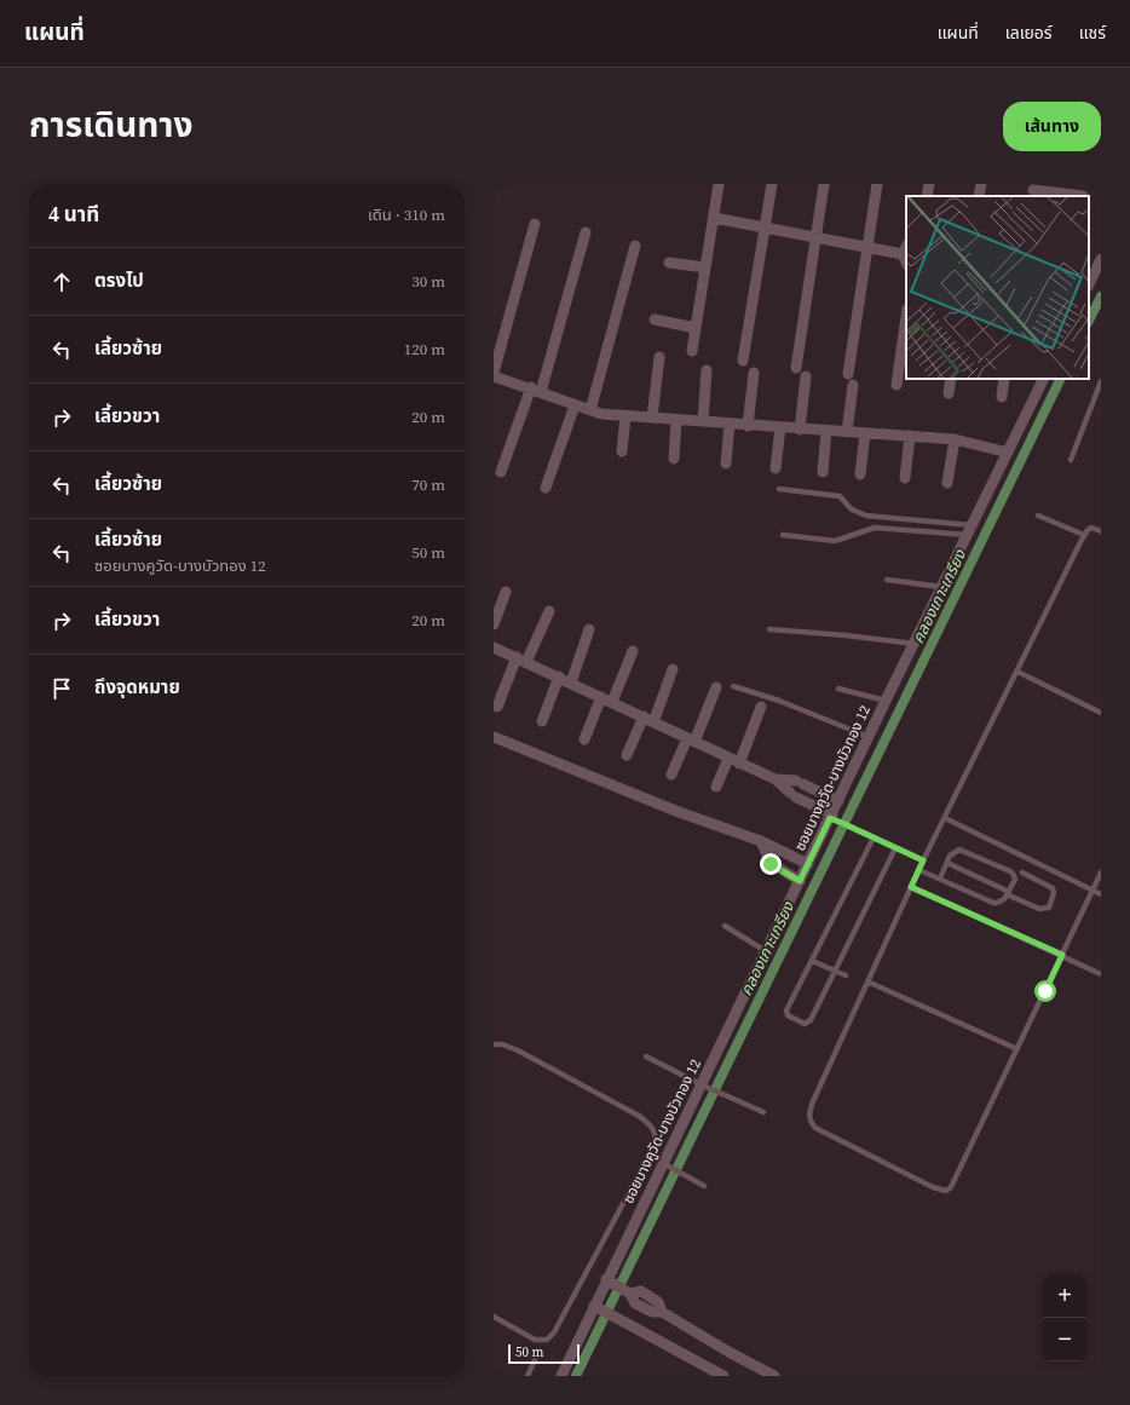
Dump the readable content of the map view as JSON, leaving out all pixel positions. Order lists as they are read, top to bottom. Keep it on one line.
{"streets":{"street":["ซอยบางคูวัด-บางบัวทอง 12"]},"water":["คลองเกาะเกรียง"],"scale_bar":"50 m","page":{"header":"แผนที่","nav":["แผนที่","เลเยอร์","แชร์"],"title":"การเดินทาง","buttons":"เส้นทาง","heading":["4 นาที","เดิน · 310 m"],"list":[["ตรงไป","30 m"],["เลี้ยวซ้าย","120 m"],["เลี้ยวขวา","20 m"],["เลี้ยวซ้าย","70 m"],["เลี้ยวซ้าย","ซอยบางคูวัด-บางบัวทอง 12","50 m"],["เลี้ยวขวา","20 m"],"ถึงจุดหมาย"],"map_buttons":["+","−"],"scale":"50 m"}}
